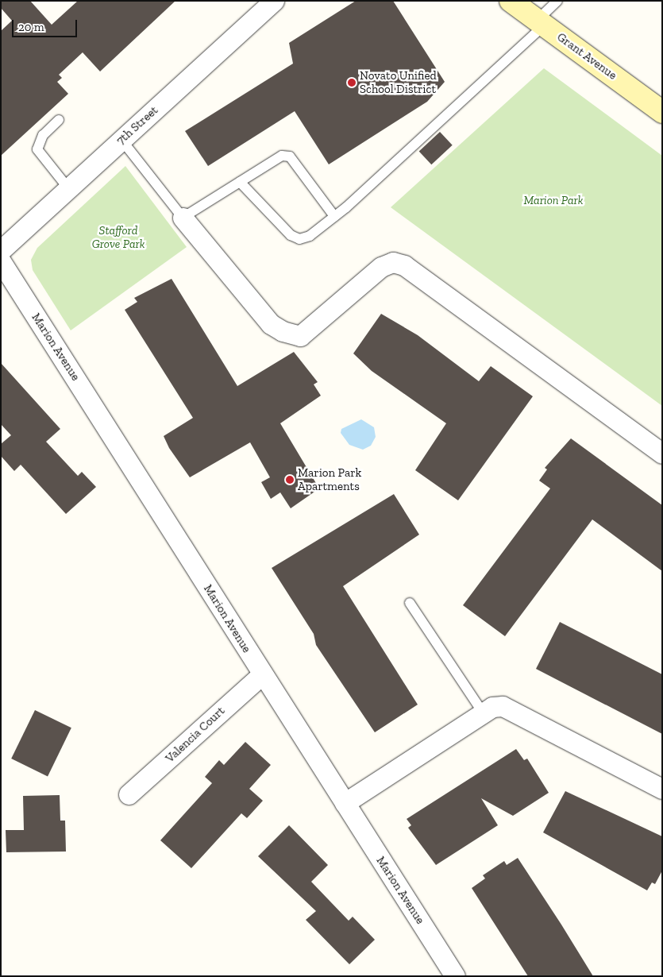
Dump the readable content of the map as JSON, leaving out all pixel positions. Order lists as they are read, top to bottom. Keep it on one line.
{"streets":{"street":["Grant Avenue","7th Street","Marion Avenue","Valencia Court"]},"crossings":[["Marion Avenue","Valencia Court"]],"parks":["Marion Park","Stafford Grove Park"],"places":["Novato Unified School District","Marion Park Apartments"],"scale_bar":"20 m"}
